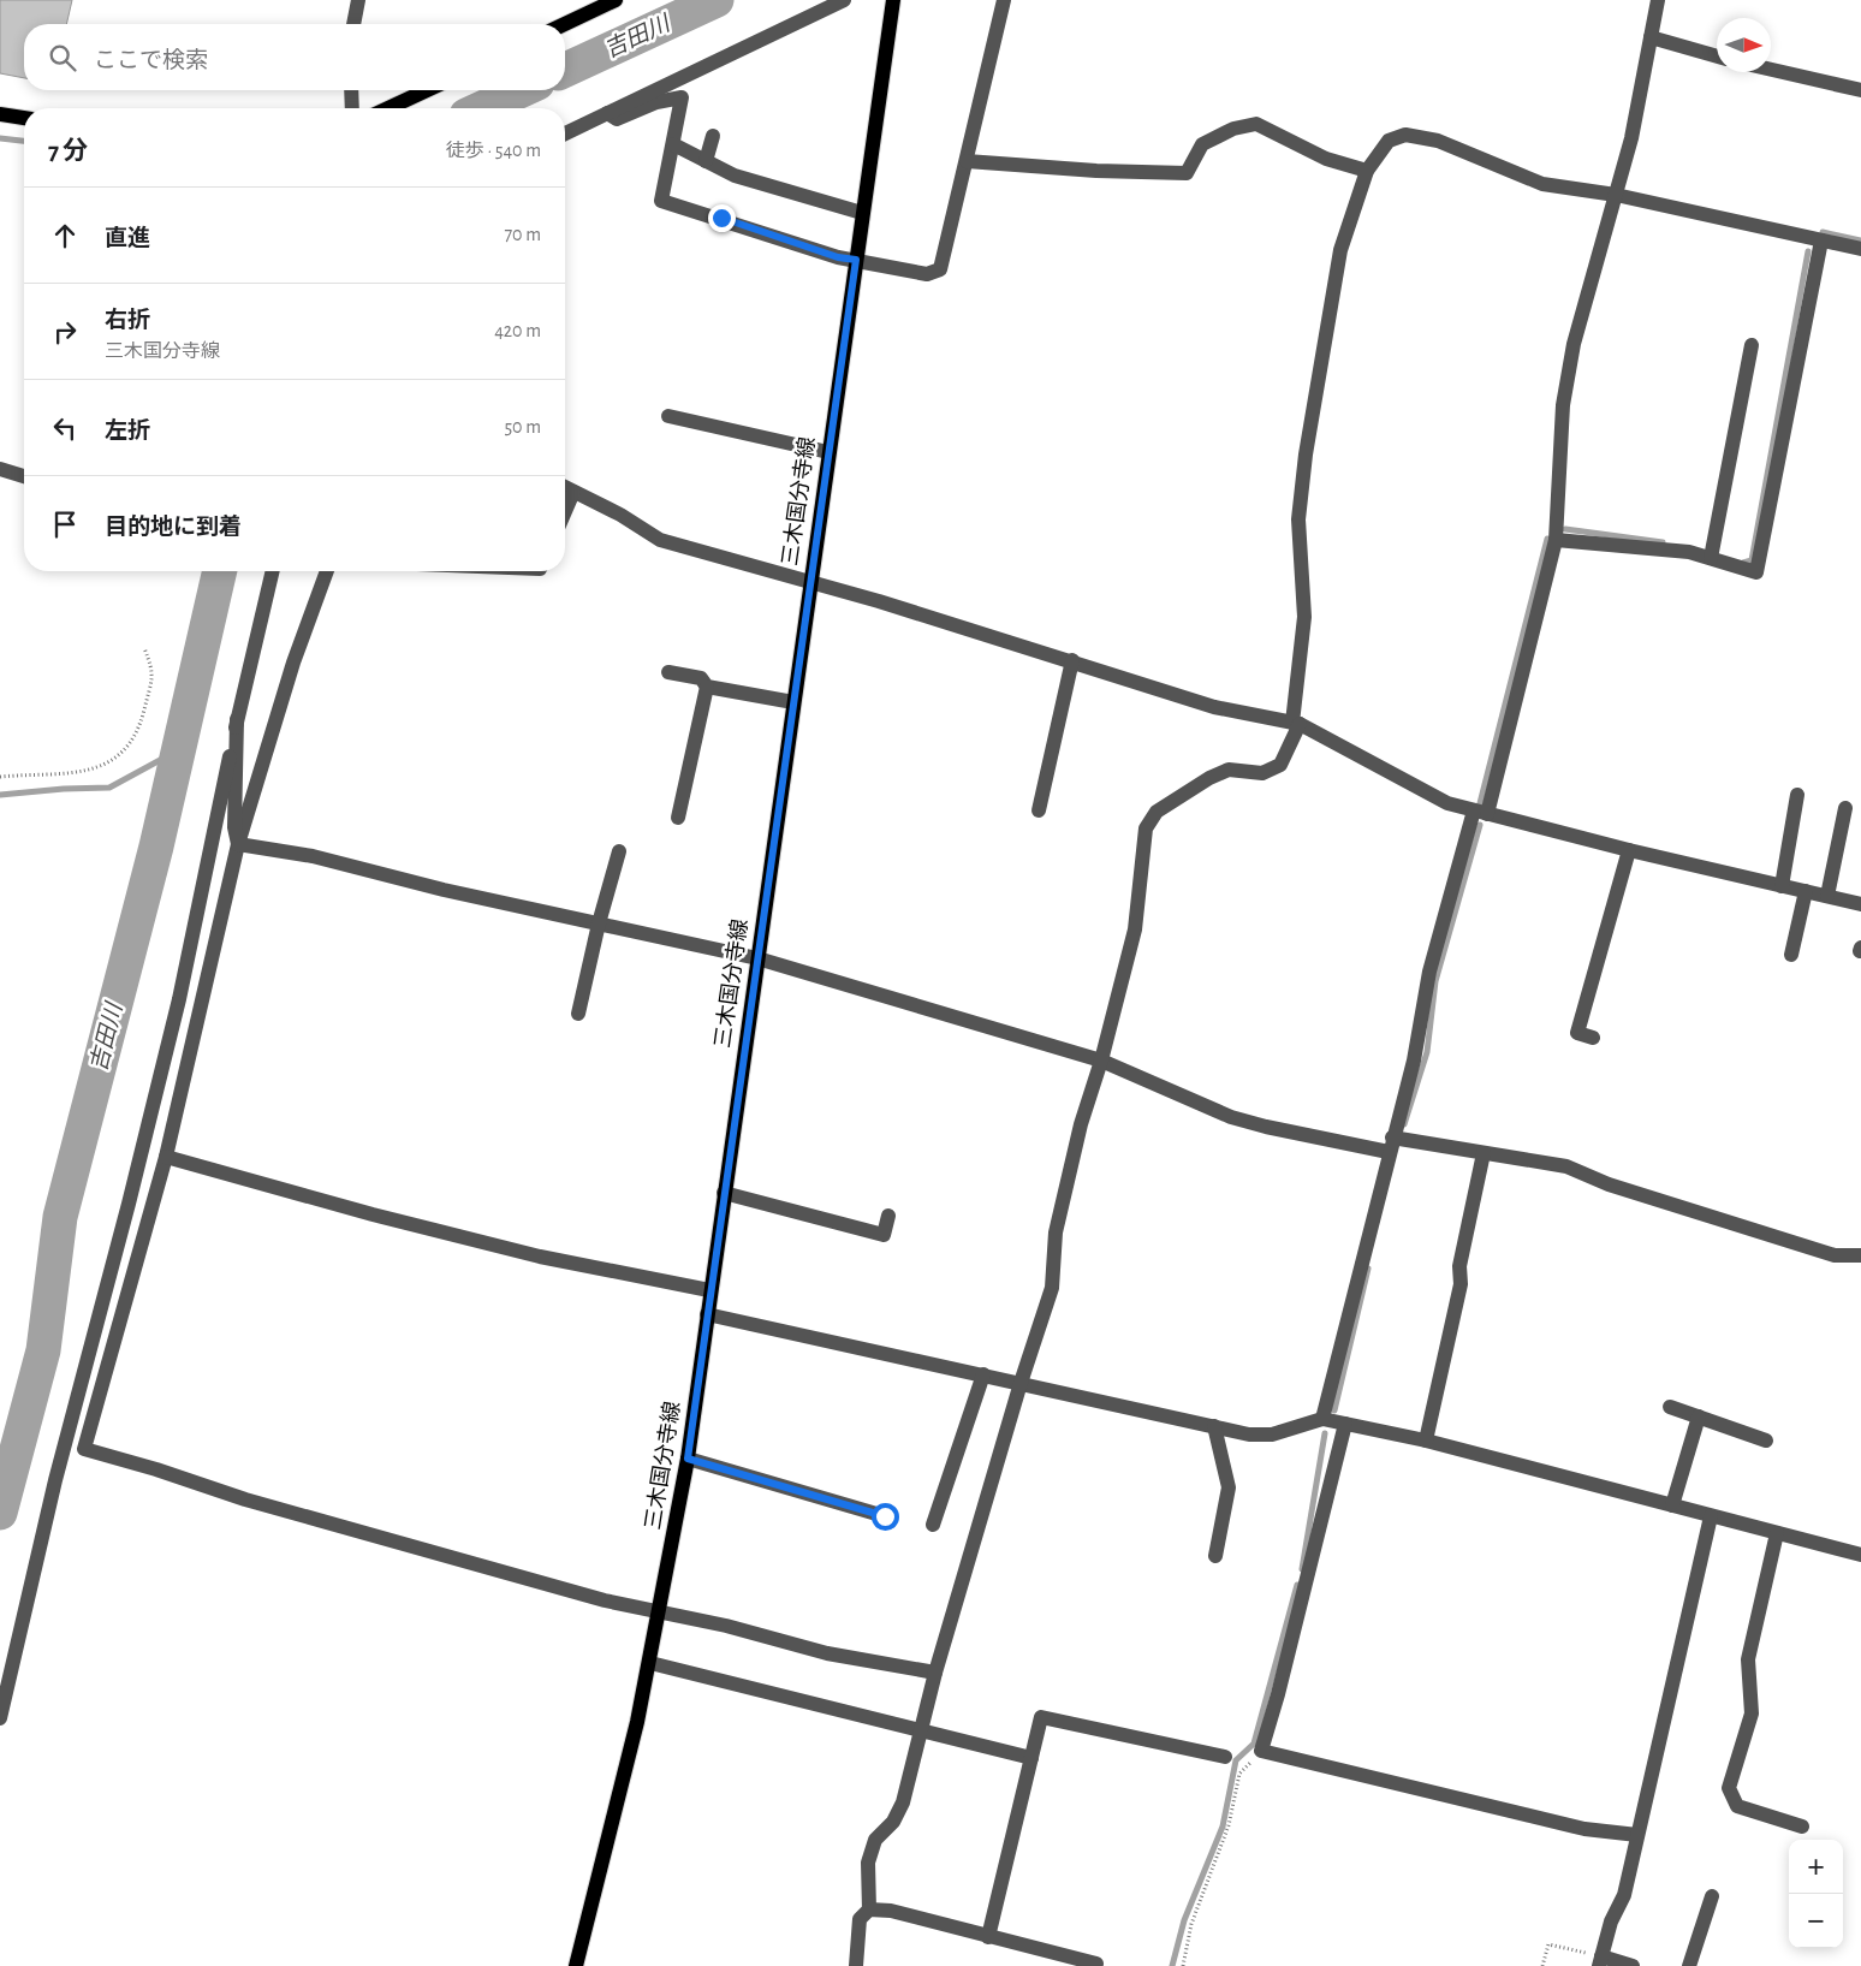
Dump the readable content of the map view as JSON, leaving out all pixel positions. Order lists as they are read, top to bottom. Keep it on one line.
{"streets":{"main road":["三木国分寺線"]},"water":["吉田川"],"north":"right","page":{"search":"ここで検索","heading":["7 分","徒歩 · 540 m"],"list":[["直進","70 m"],["右折","三木国分寺線","420 m"],["左折","50 m"],"目的地に到着"],"map_buttons":["+","−"]}}
